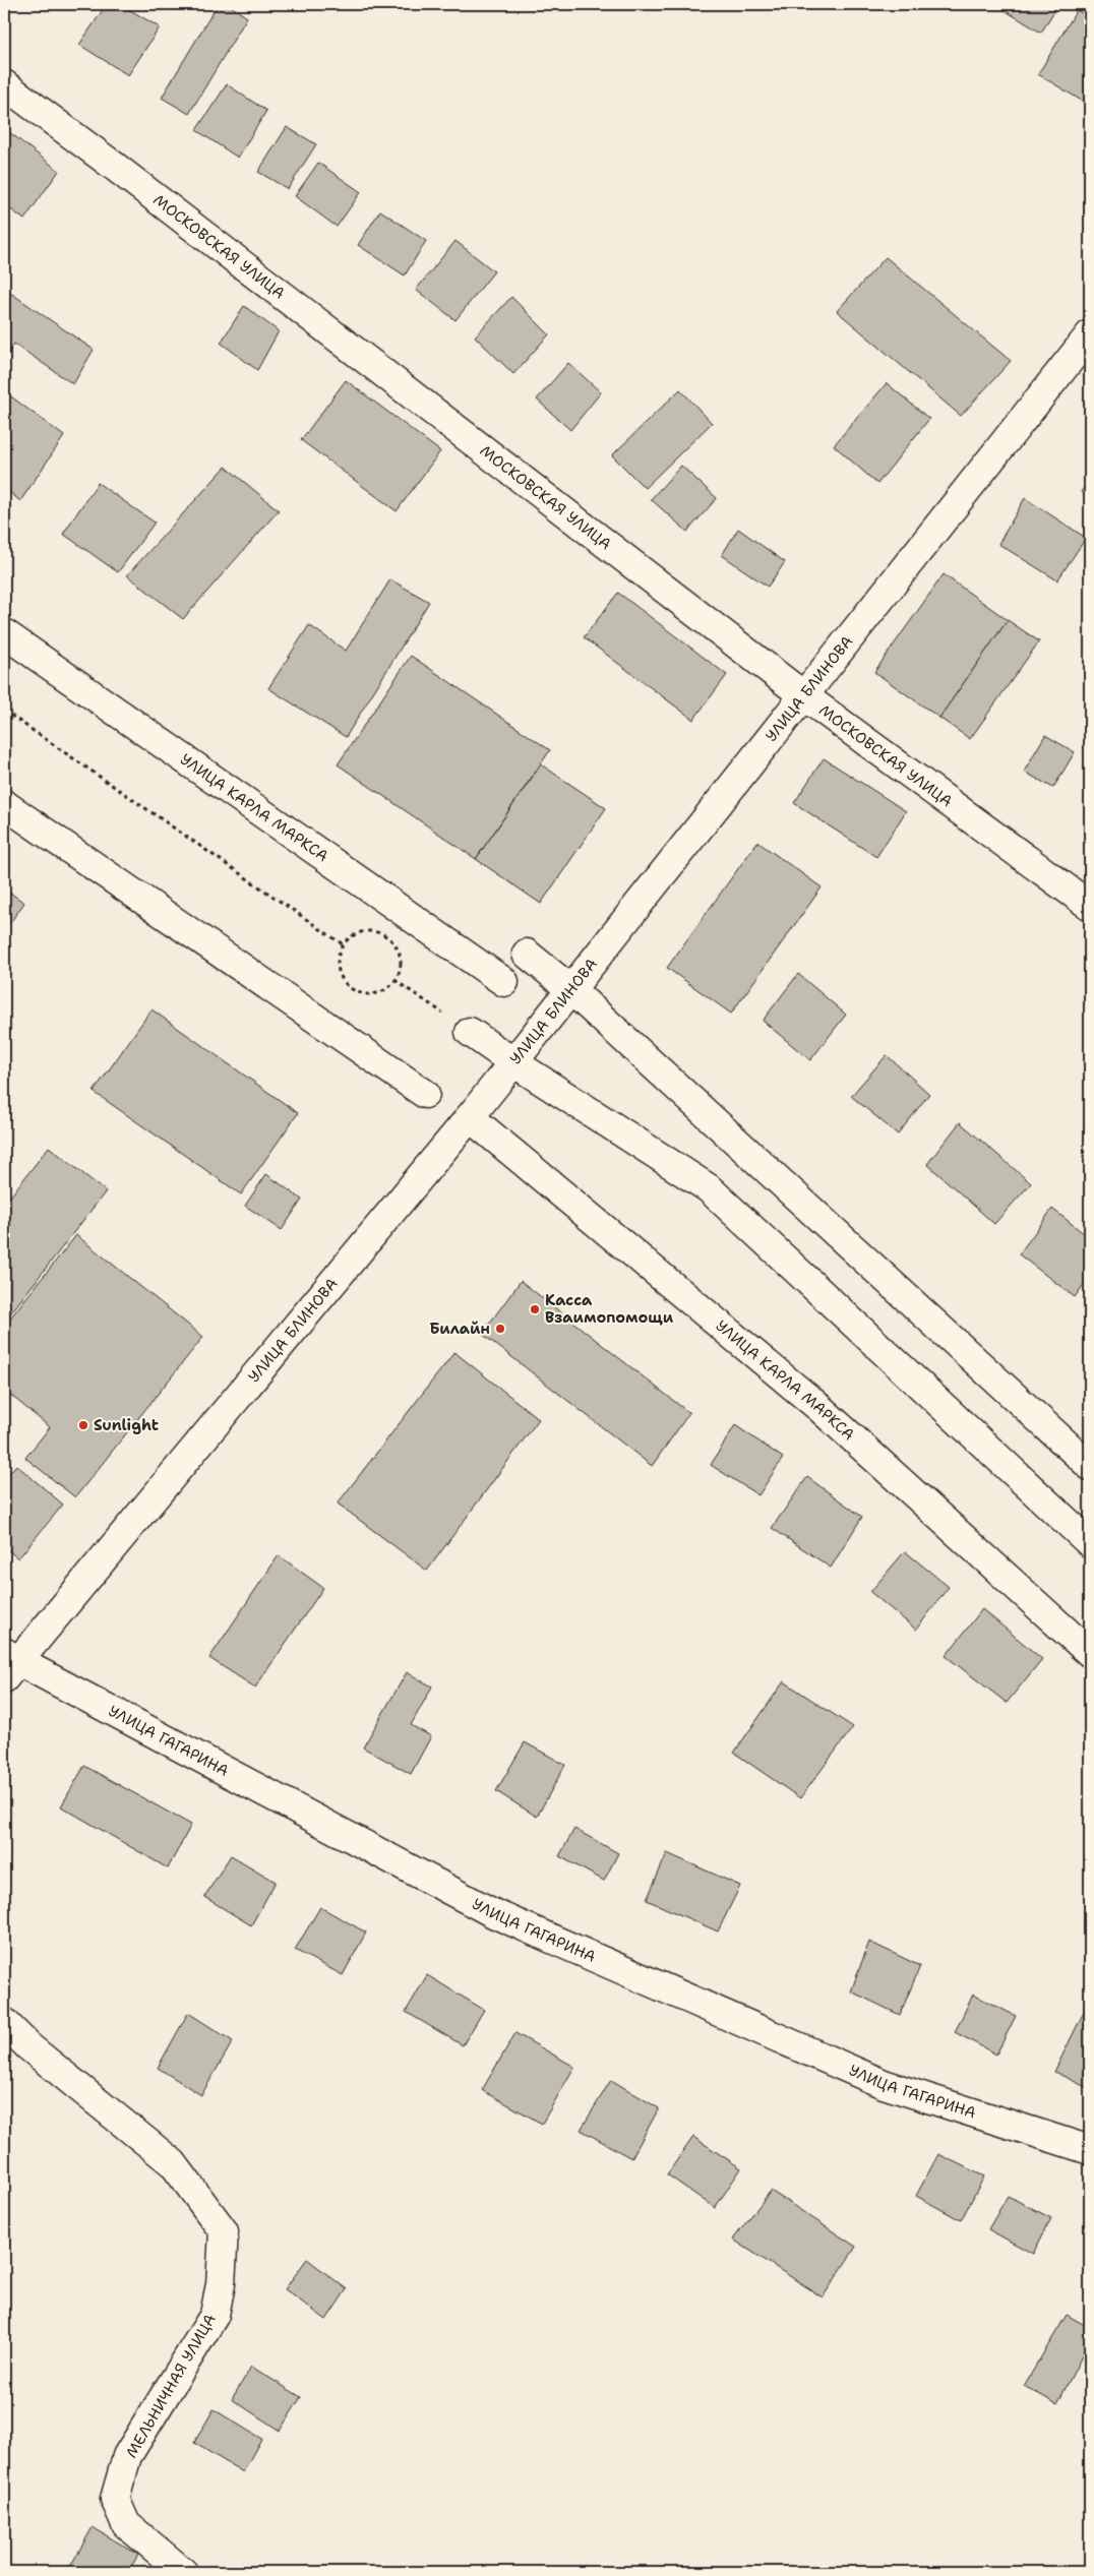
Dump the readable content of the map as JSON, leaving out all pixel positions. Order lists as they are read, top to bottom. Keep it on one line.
{"streets":{"street":["МОСКОВСКАЯ УЛИЦА","УЛИЦА БЛИНОВА","УЛИЦА КАРЛА МАРКСА","УЛИЦА ГАГАРИНА","МЕЛЬНИЧНАЯ УЛИЦА"]},"crossings":[["МОСКОВСКАЯ УЛИЦА","УЛИЦА БЛИНОВА"],["УЛИЦА БЛИНОВА","УЛИЦА КАРЛА МАРКСА"],["УЛИЦА БЛИНОВА","УЛИЦА ГАГАРИНА"]],"places":["Касса Взаимопомощи","Билайн","Sunlight"]}
